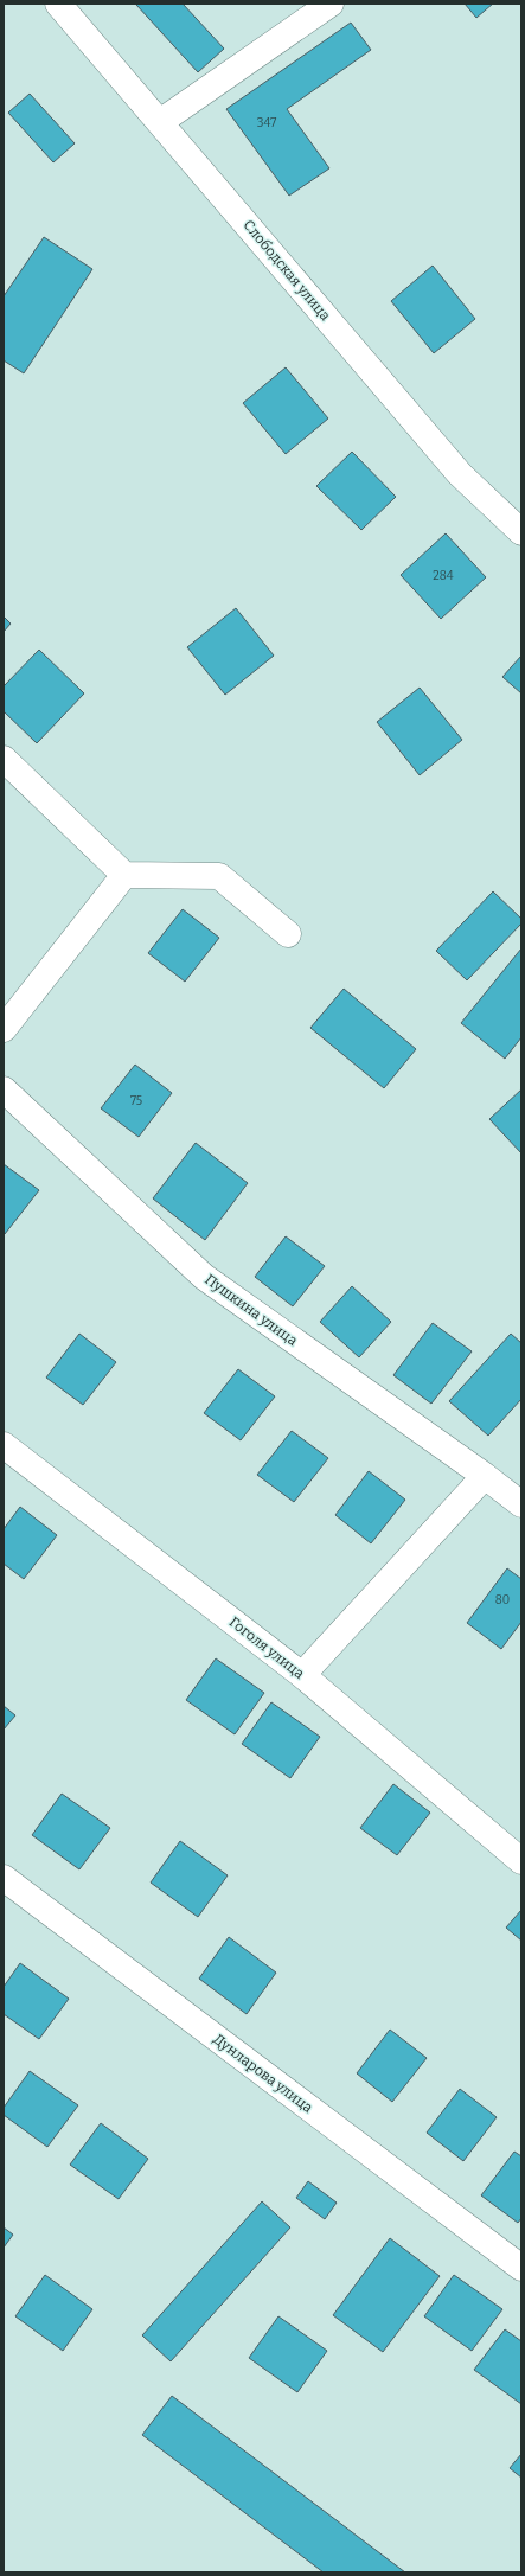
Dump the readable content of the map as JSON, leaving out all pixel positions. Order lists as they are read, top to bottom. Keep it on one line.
{"streets":{"street":["Слободская улица","Пушкина улица","Гоголя улица","Дунларова улица"]},"house_numbers":["347","284","75","80"]}
